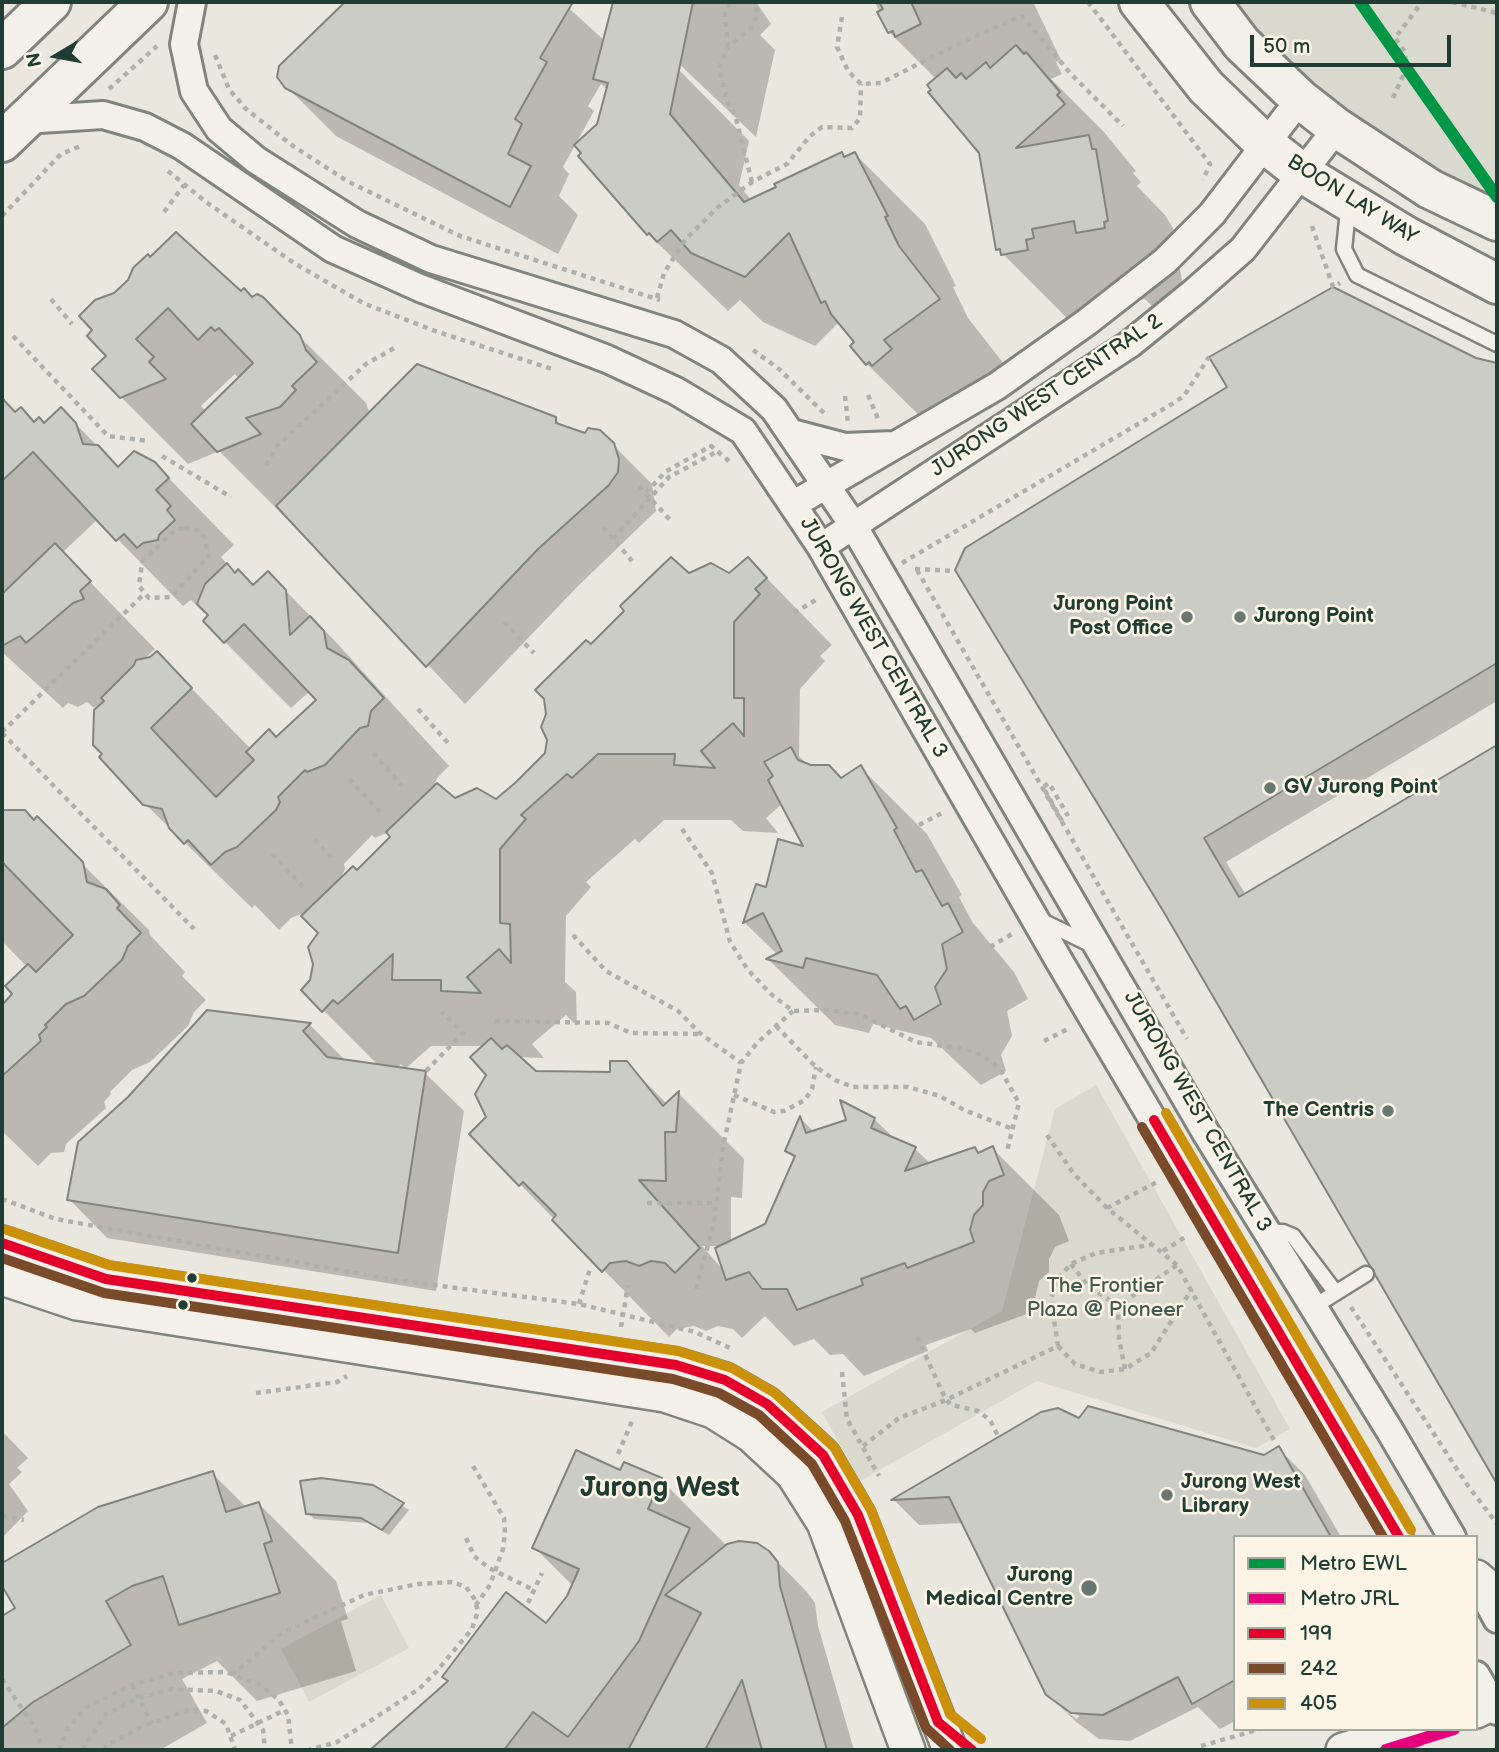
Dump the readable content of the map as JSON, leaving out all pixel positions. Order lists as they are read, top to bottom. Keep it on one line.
{"streets":{"main road":["BOON LAY WAY"],"street":["JURONG WEST CENTRAL 2","JURONG WEST CENTRAL 3"]},"crossings":[["BOON LAY WAY","JURONG WEST CENTRAL 2"],["JURONG WEST CENTRAL 2","JURONG WEST CENTRAL 3"]],"districts":["Jurong West"],"parks":["The Frontier Plaza @ Pioneer"],"places":["Jurong Point Post Office","Jurong Point","GV Jurong Point","The Centris","Jurong West Library","Jurong Medical Centre"],"lines":["metro line EWL","transit line 405","transit line 199","transit line 242","metro line JRL"],"legend":["Metro EWL","Metro JRL","199","242","405"],"scale_bar":"50 m","north":"left"}
